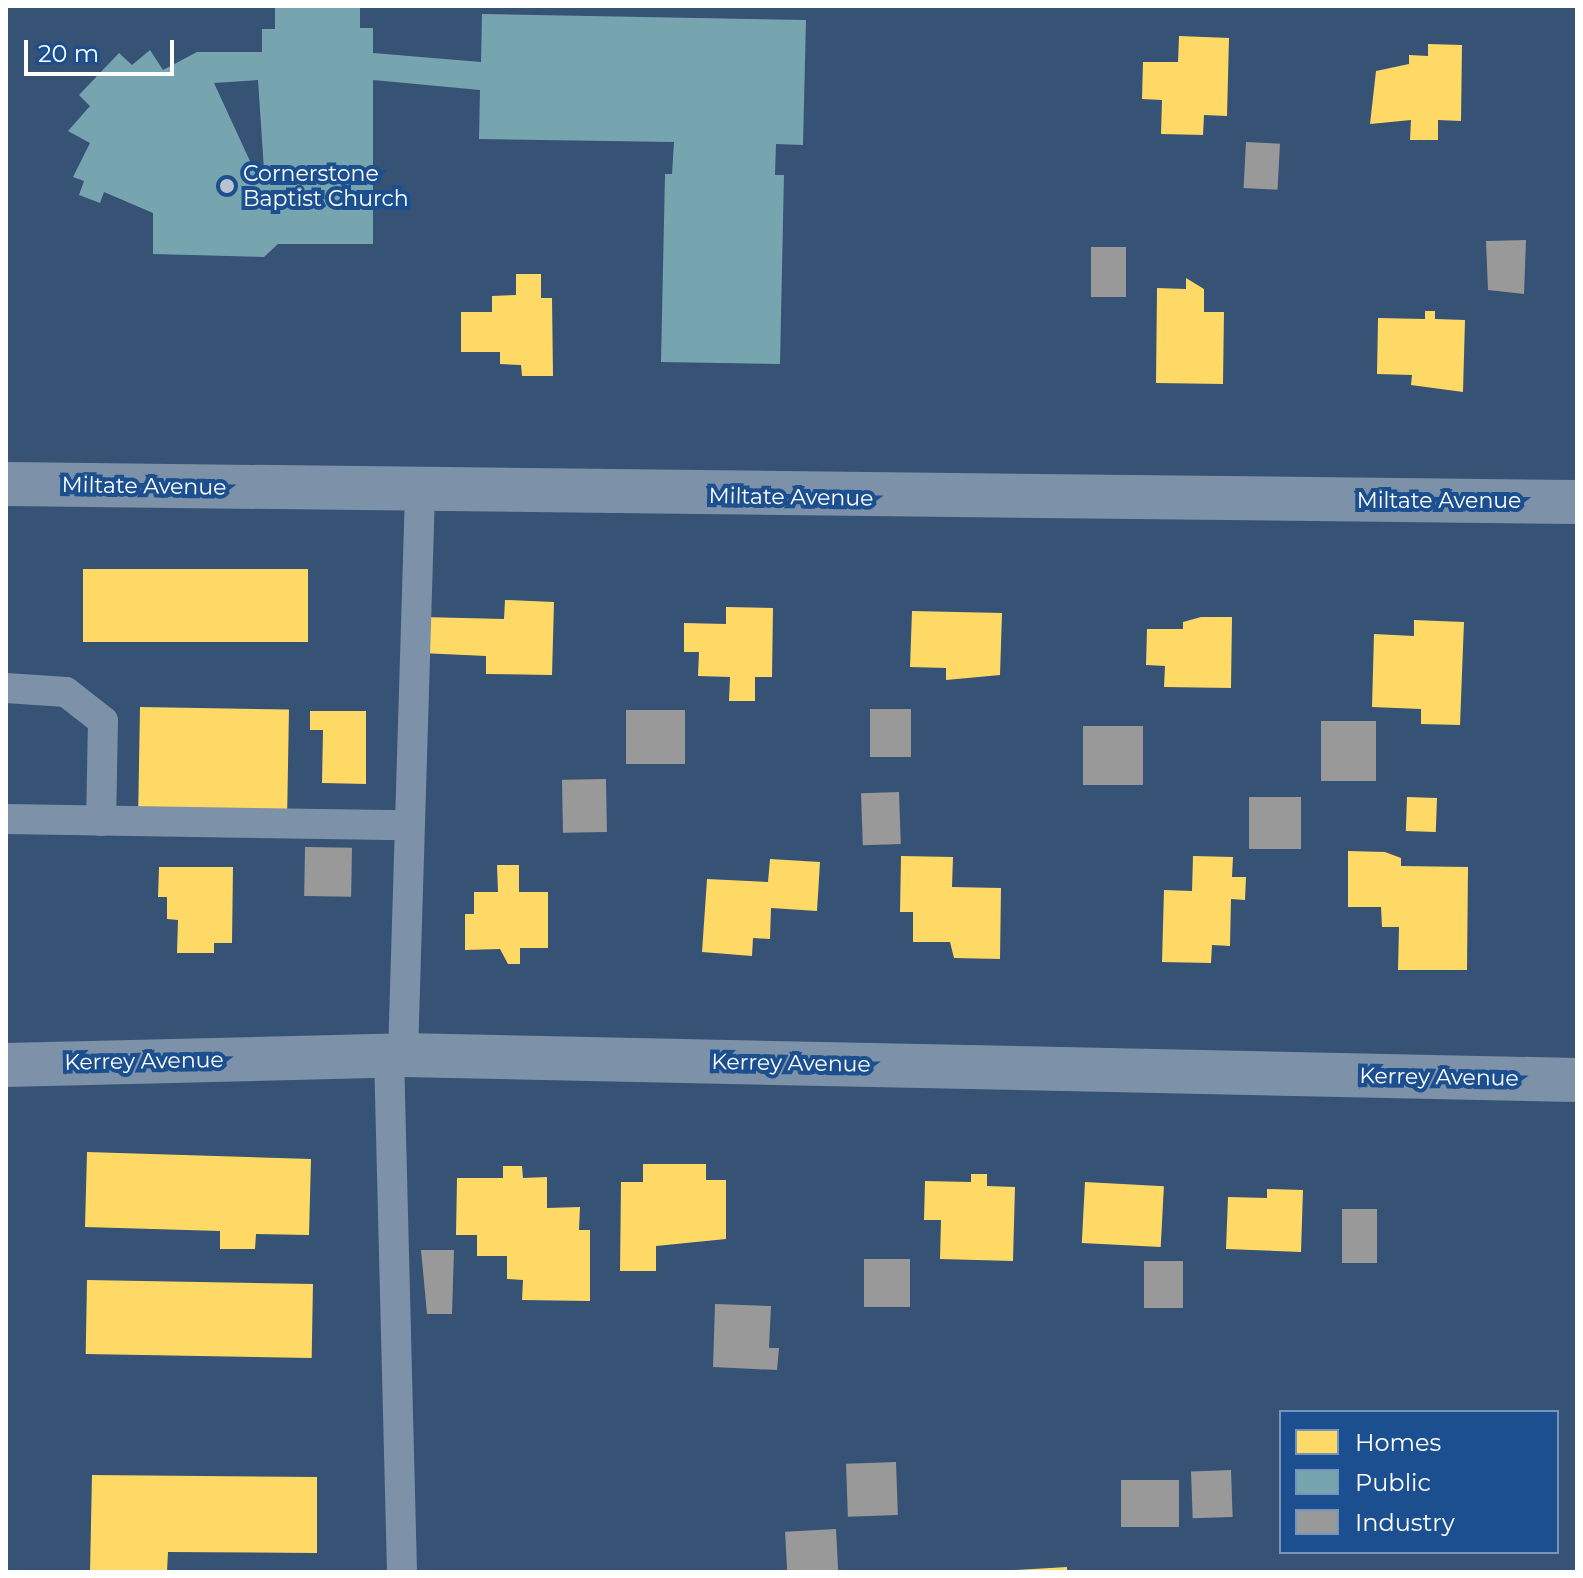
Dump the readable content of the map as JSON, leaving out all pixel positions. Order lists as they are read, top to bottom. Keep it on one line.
{"streets":{"street":["Miltate Avenue","Kerrey Avenue"]},"places":["Cornerstone Baptist Church"],"legend":["Homes","Public","Industry"],"scale_bar":"20 m"}
